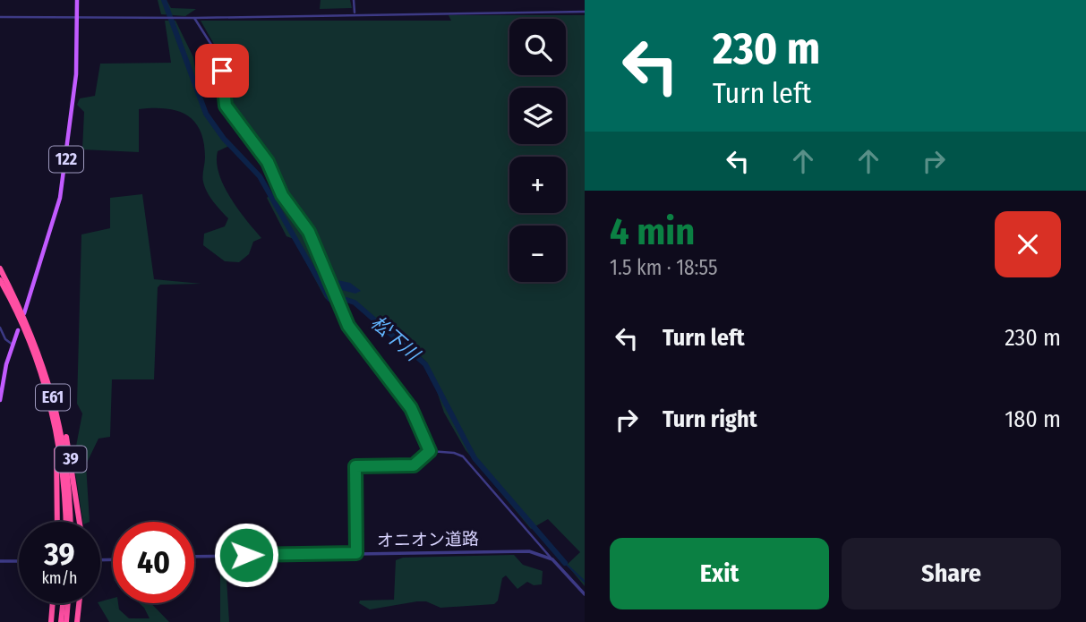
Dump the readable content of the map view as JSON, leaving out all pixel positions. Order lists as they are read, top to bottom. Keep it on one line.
{"streets":{"highway":["E61","39"],"main road":["122"],"street":["オニオン道路"]},"crossings":[["E61","39"]],"water":["松下川"],"page":{"turn":["230 m","Turn left"],"map_buttons":["+","−"],"heading":["4 min","1.5 km · 18:55"],"list":[{"name":"Turn left","value":"230 m"},{"name":"Turn right","value":"180 m"}],"speed":"39 km/h","limit":"40","buttons":["Exit","Share"]}}
